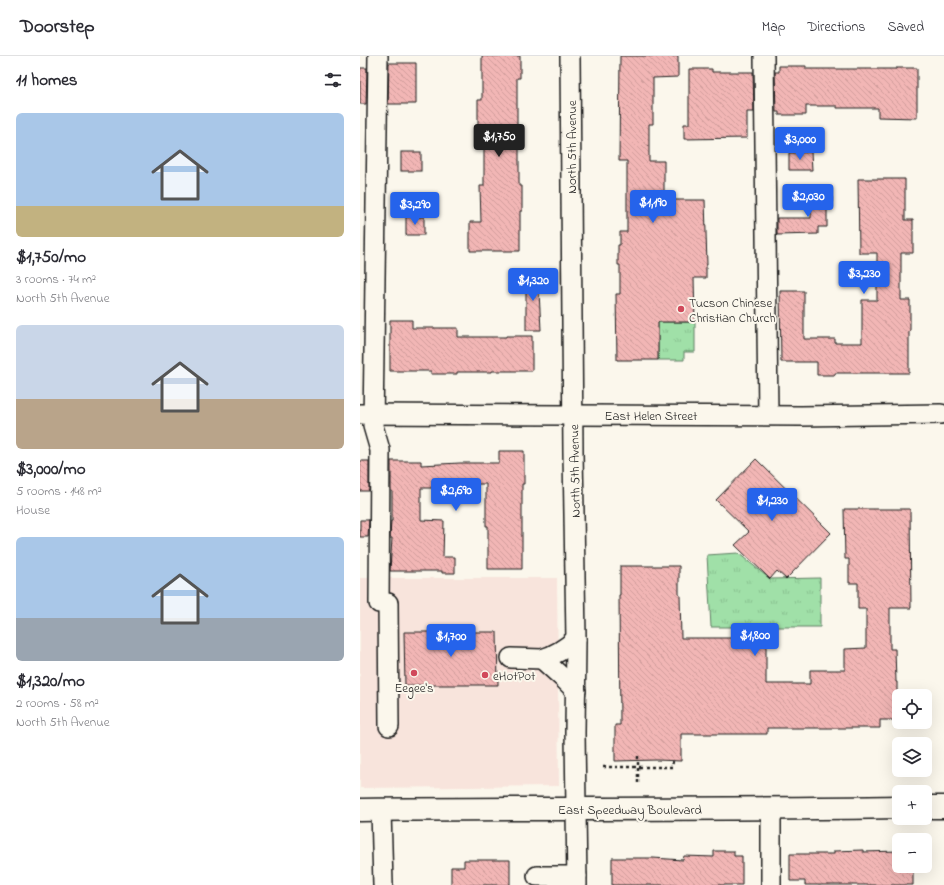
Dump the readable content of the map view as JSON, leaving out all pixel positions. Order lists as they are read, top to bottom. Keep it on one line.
{"streets":{"main road":["East Speedway Boulevard"],"street":["North 5th Avenue","East Helen Street"]},"crossings":[["North 5th Avenue","East Helen Street"],["North 5th Avenue","East Speedway Boulevard"]],"places":["Tucson Chinese Christian Church","Eegee's","eHotPot"],"page":{"header":"Doorstep","nav":["Map","Directions","Saved"],"heading":"11 homes","list":[{"name":"$1,750/mo","note":"3 rooms · 74 m² · North 5th Avenue"},{"name":"$3,000/mo","note":"5 rooms · 148 m² · House"},{"name":"$1,320/mo","note":"2 rooms · 58 m² · North 5th Avenue"}],"price":["$1,750","$3,000","$2,030","$1,190","$3,290","$3,230","$1,320","$2,690","$1,230","$1,800","$1,700"],"map_buttons":["+","−"]}}
